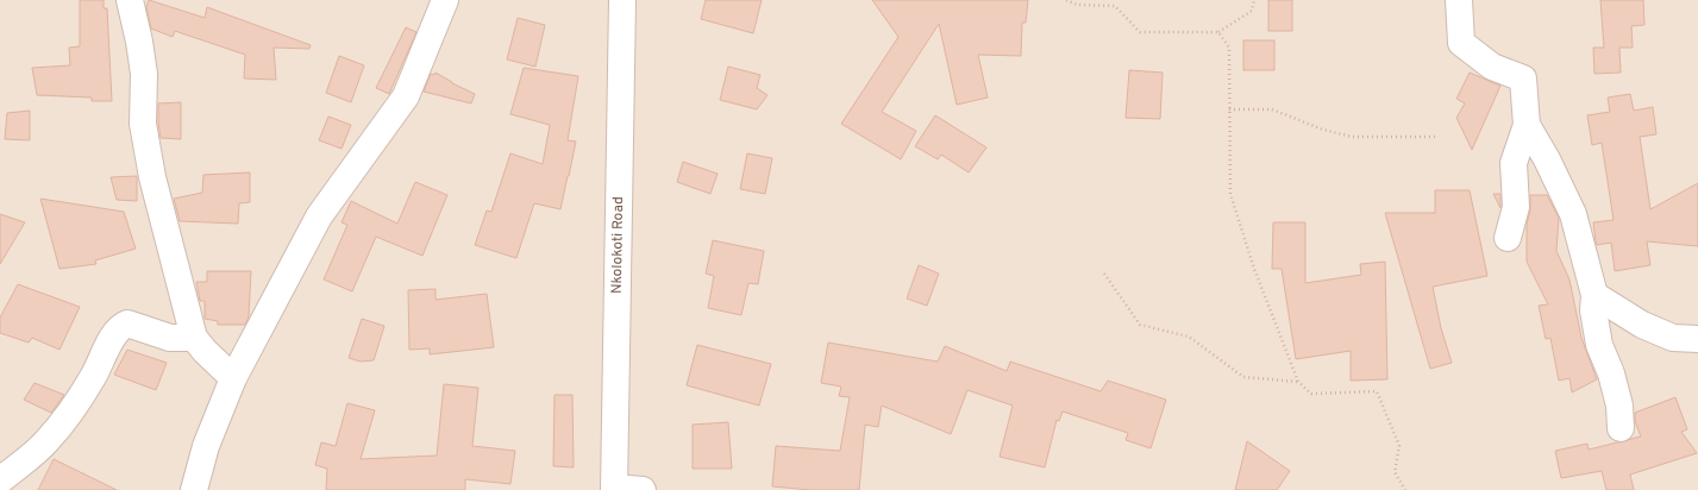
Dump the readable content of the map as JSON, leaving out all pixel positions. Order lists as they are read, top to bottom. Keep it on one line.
{"streets":{"street":["Nkolokoti Road"]}}
